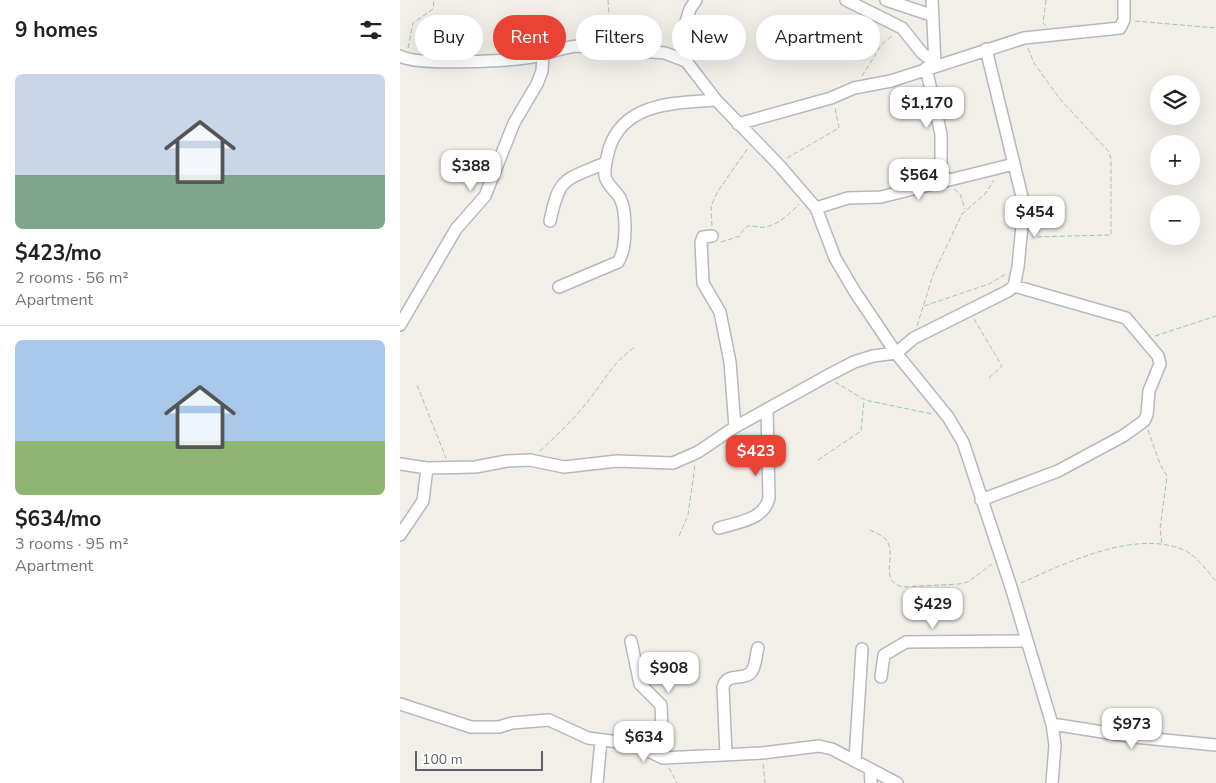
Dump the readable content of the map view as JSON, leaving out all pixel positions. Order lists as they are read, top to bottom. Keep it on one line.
{"scale_bar":"100 m","page":{"heading":"9 homes","chip":["Buy","Rent","Filters","New","Apartment"],"list":[{"name":"$423/mo","note":"2 rooms · 56 m² · Apartment"},{"name":"$634/mo","note":"3 rooms · 95 m² · Apartment"}],"map_buttons":["+","−"],"price":["$1,170","$388","$564","$454","$423","$429","$908","$973","$634"],"scale":"100 m"}}
